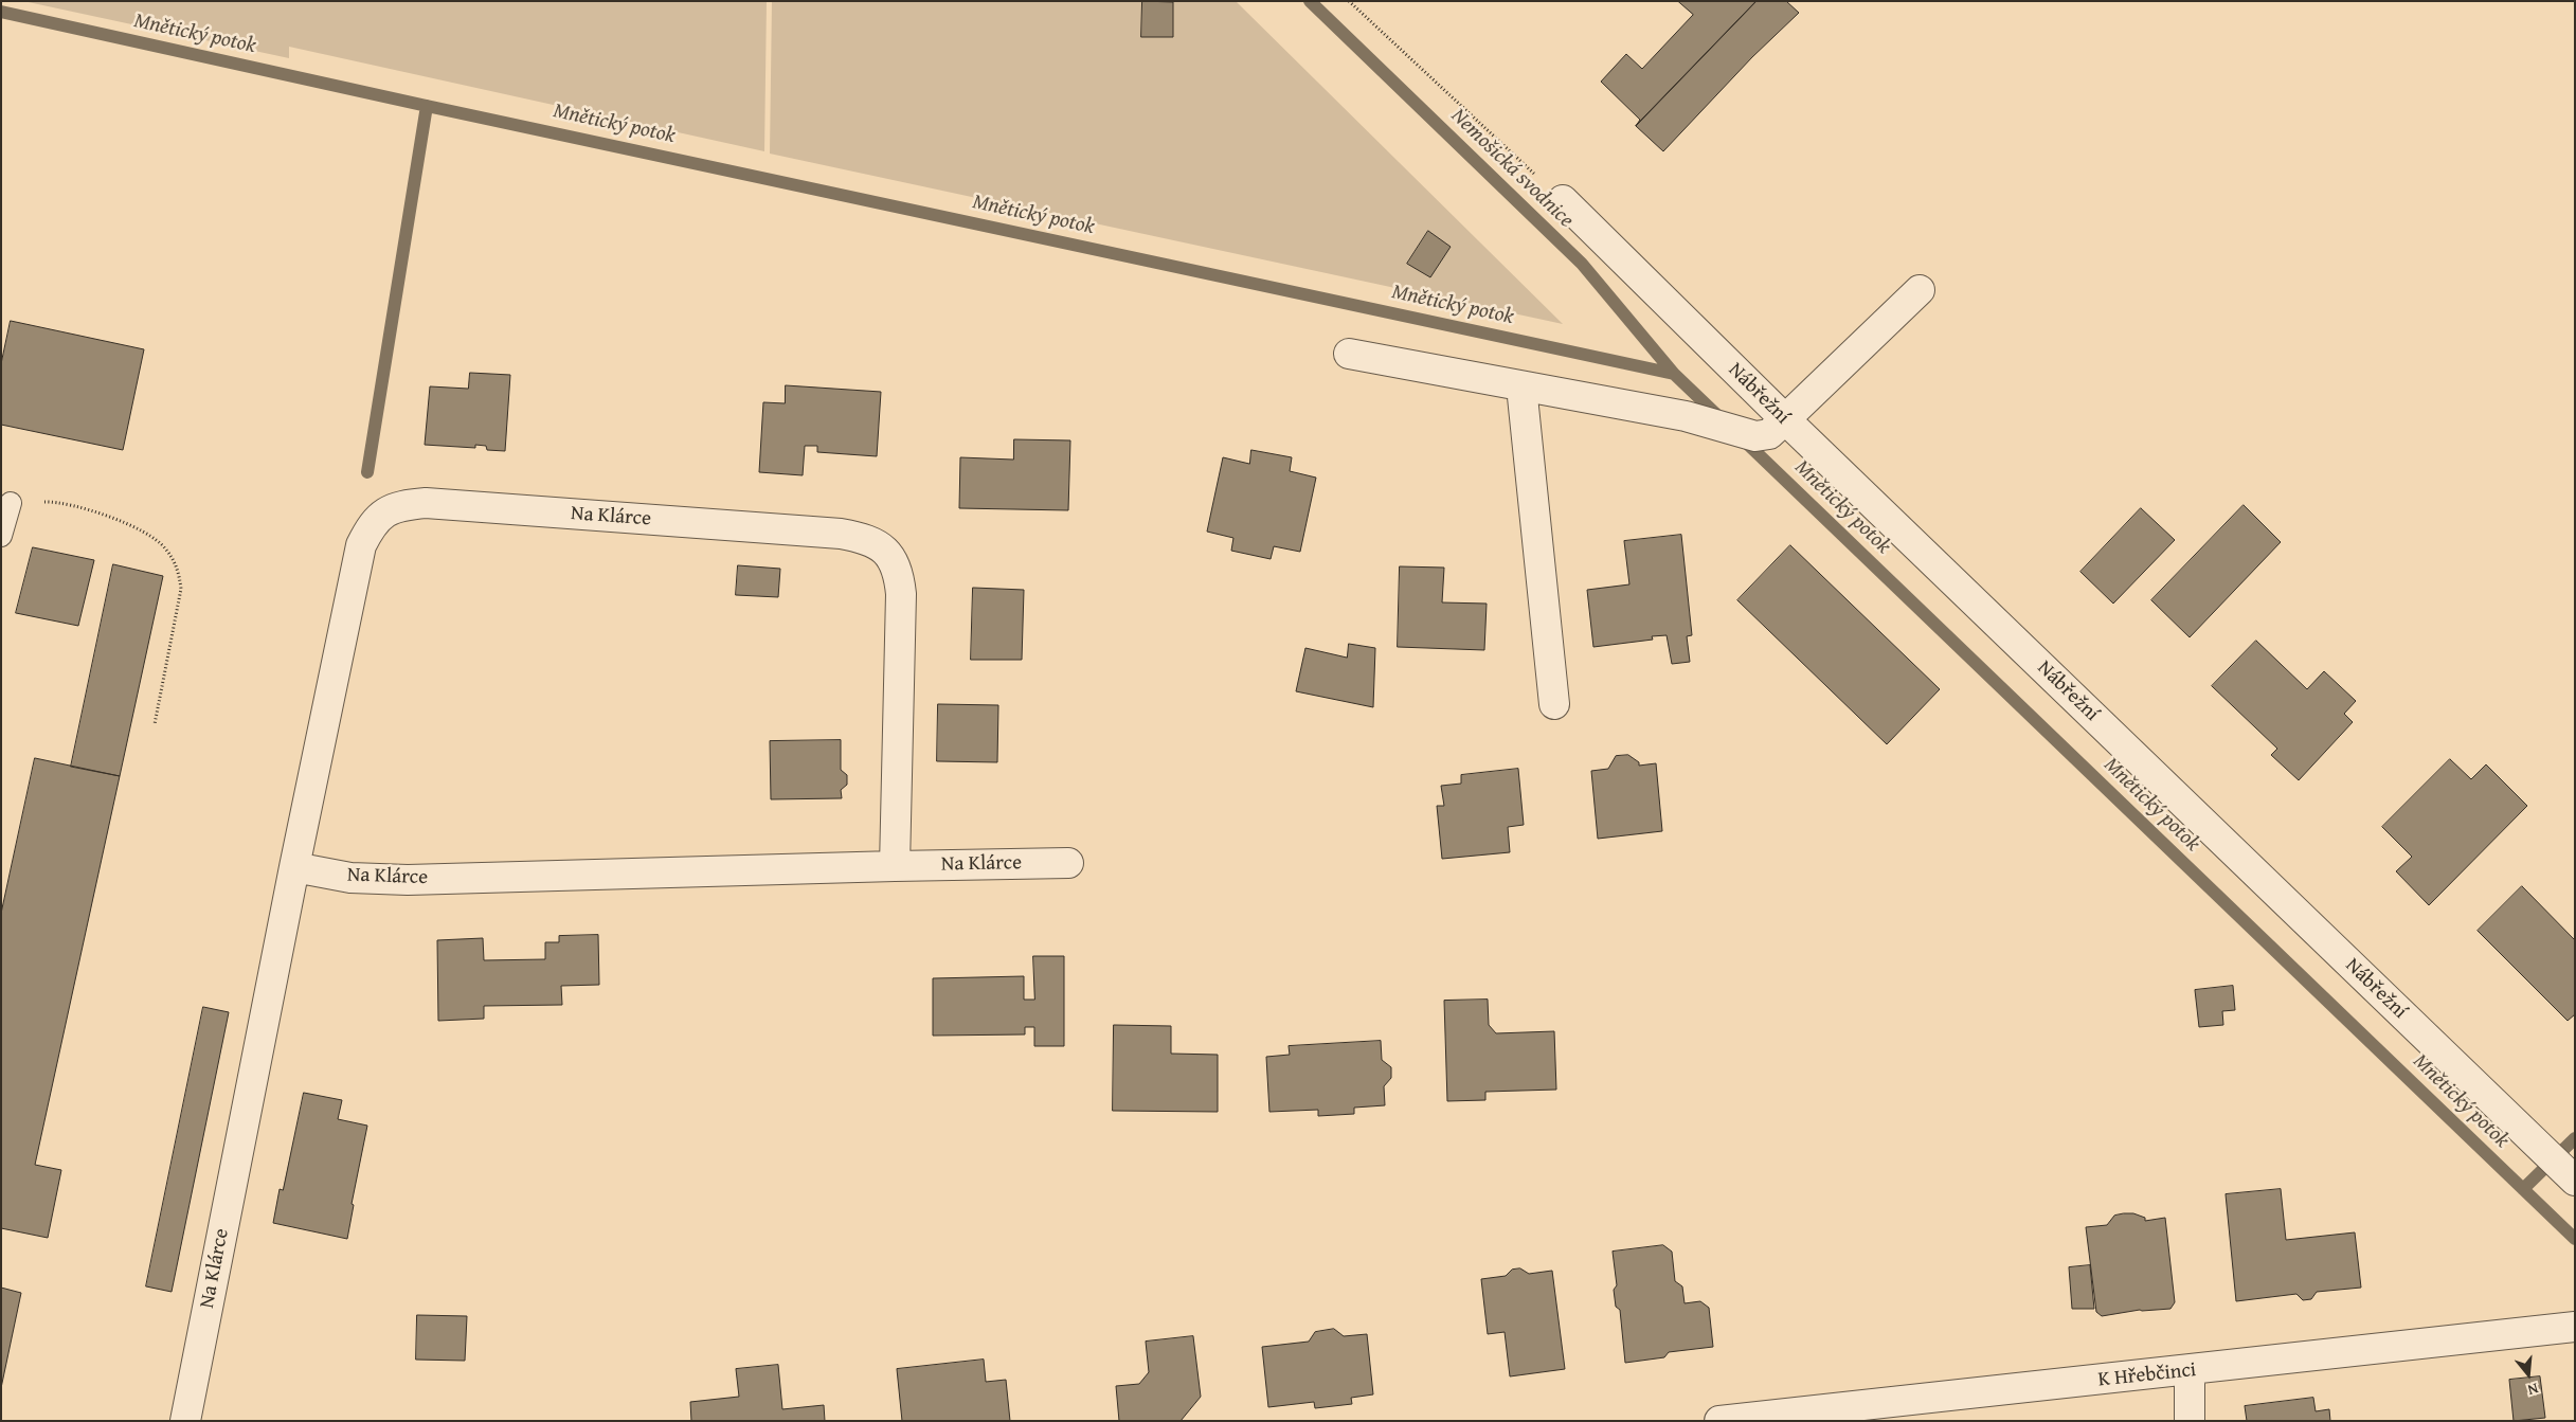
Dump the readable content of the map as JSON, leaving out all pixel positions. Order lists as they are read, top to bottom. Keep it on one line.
{"streets":{"street":["Nábřežní","Na Klárce","K Hřebčinci"]},"water":["Mnětický potok","Nemošická svodnice"],"north":"bottom"}
